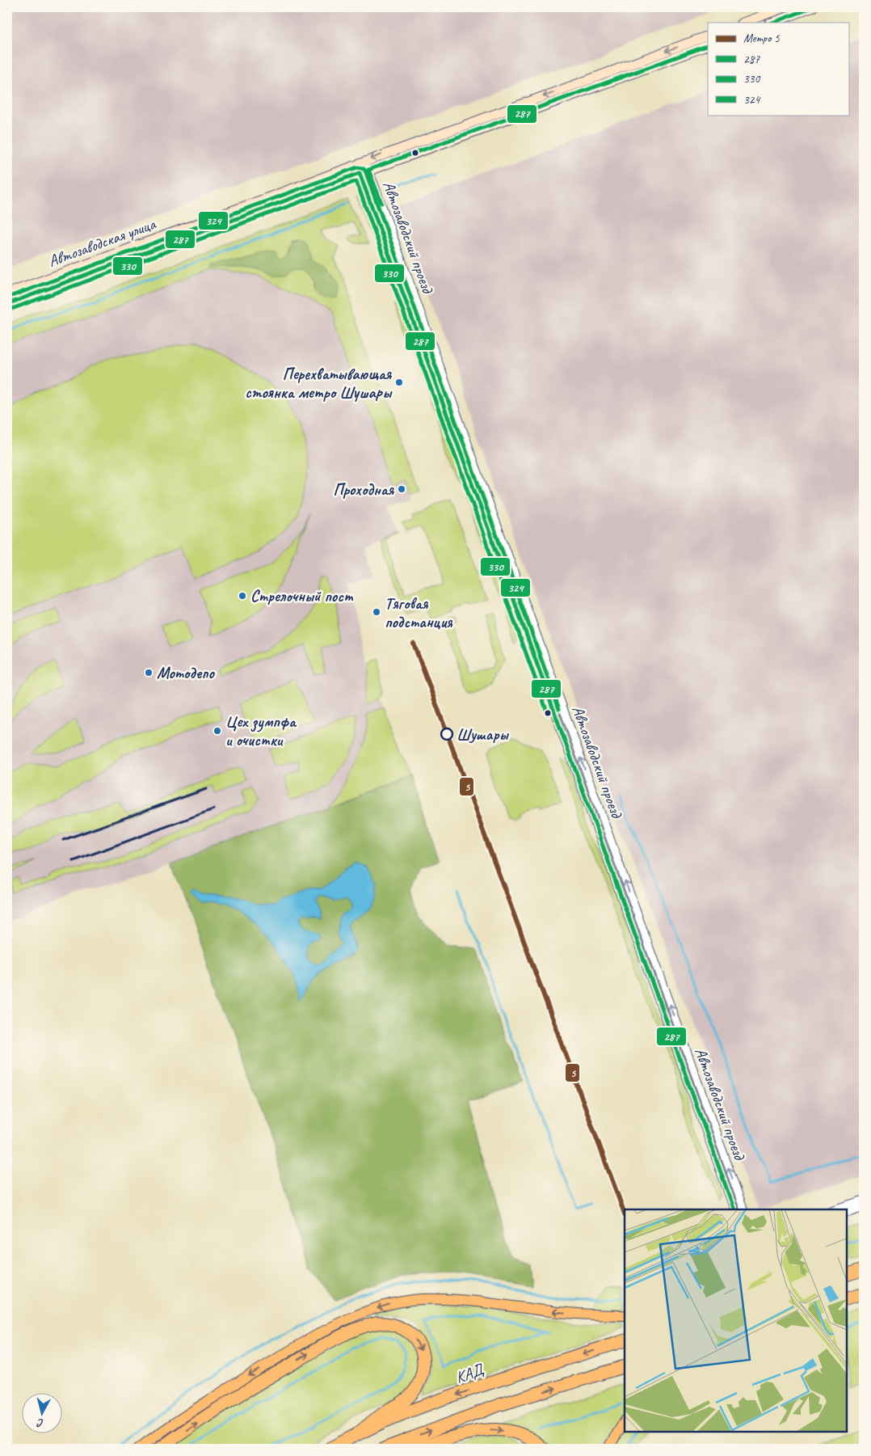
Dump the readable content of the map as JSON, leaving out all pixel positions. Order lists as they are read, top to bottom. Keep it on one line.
{"streets":{"highway":["КАД"],"street":["Автозаводский проезд","Автозаводская улица"]},"crossings":[["Автозаводский проезд","Автозаводская улица"]],"places":["Перехватывающая стоянка метро Шушары","Проходная","Стрелочный пост","Тяговая подстанция","Мотодепо","Цех зумпфа и очистки","Шушары"],"lines":["transit line 287","transit line 324","transit line 330","metro line 5"],"legend":["Метро 5","287","330","324"],"north":"bottom"}
